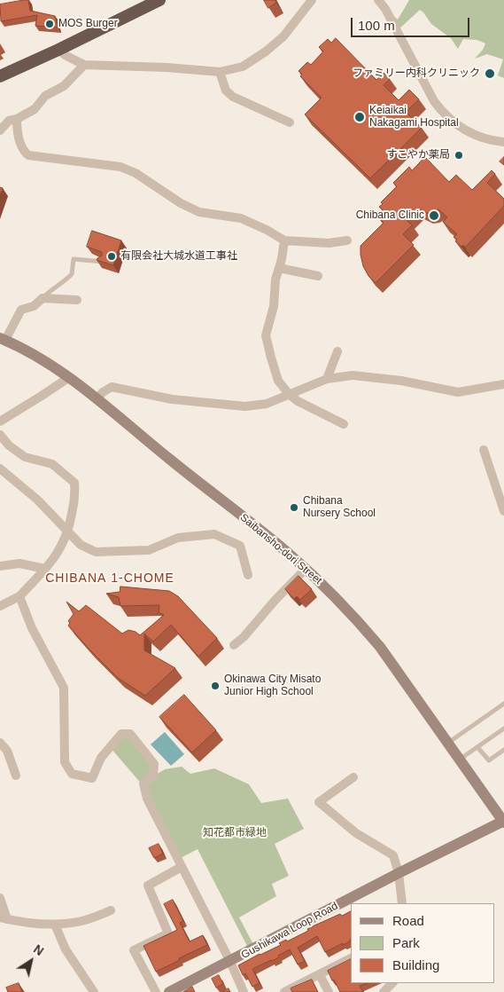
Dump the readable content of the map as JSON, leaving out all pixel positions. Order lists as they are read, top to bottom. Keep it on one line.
{"streets":{"main road":["Saibansho-dori Street","Gushikawa Loop Road"]},"crossings":[["Saibansho-dori Street","Gushikawa Loop Road"]],"districts":["CHIBANA 1-CHOME"],"parks":["知花都市緑地"],"places":["MOS Burger","ファミリー内科クリニック","Keiaikai Nakagami Hospital","すこやか薬局","Chibana Clinic","有限会社大城水道工事社","Chibana Nursery School","Okinawa City Misato Junior High School"],"legend":["Road","Park","Building"],"scale_bar":"100 m","north":"top right"}
